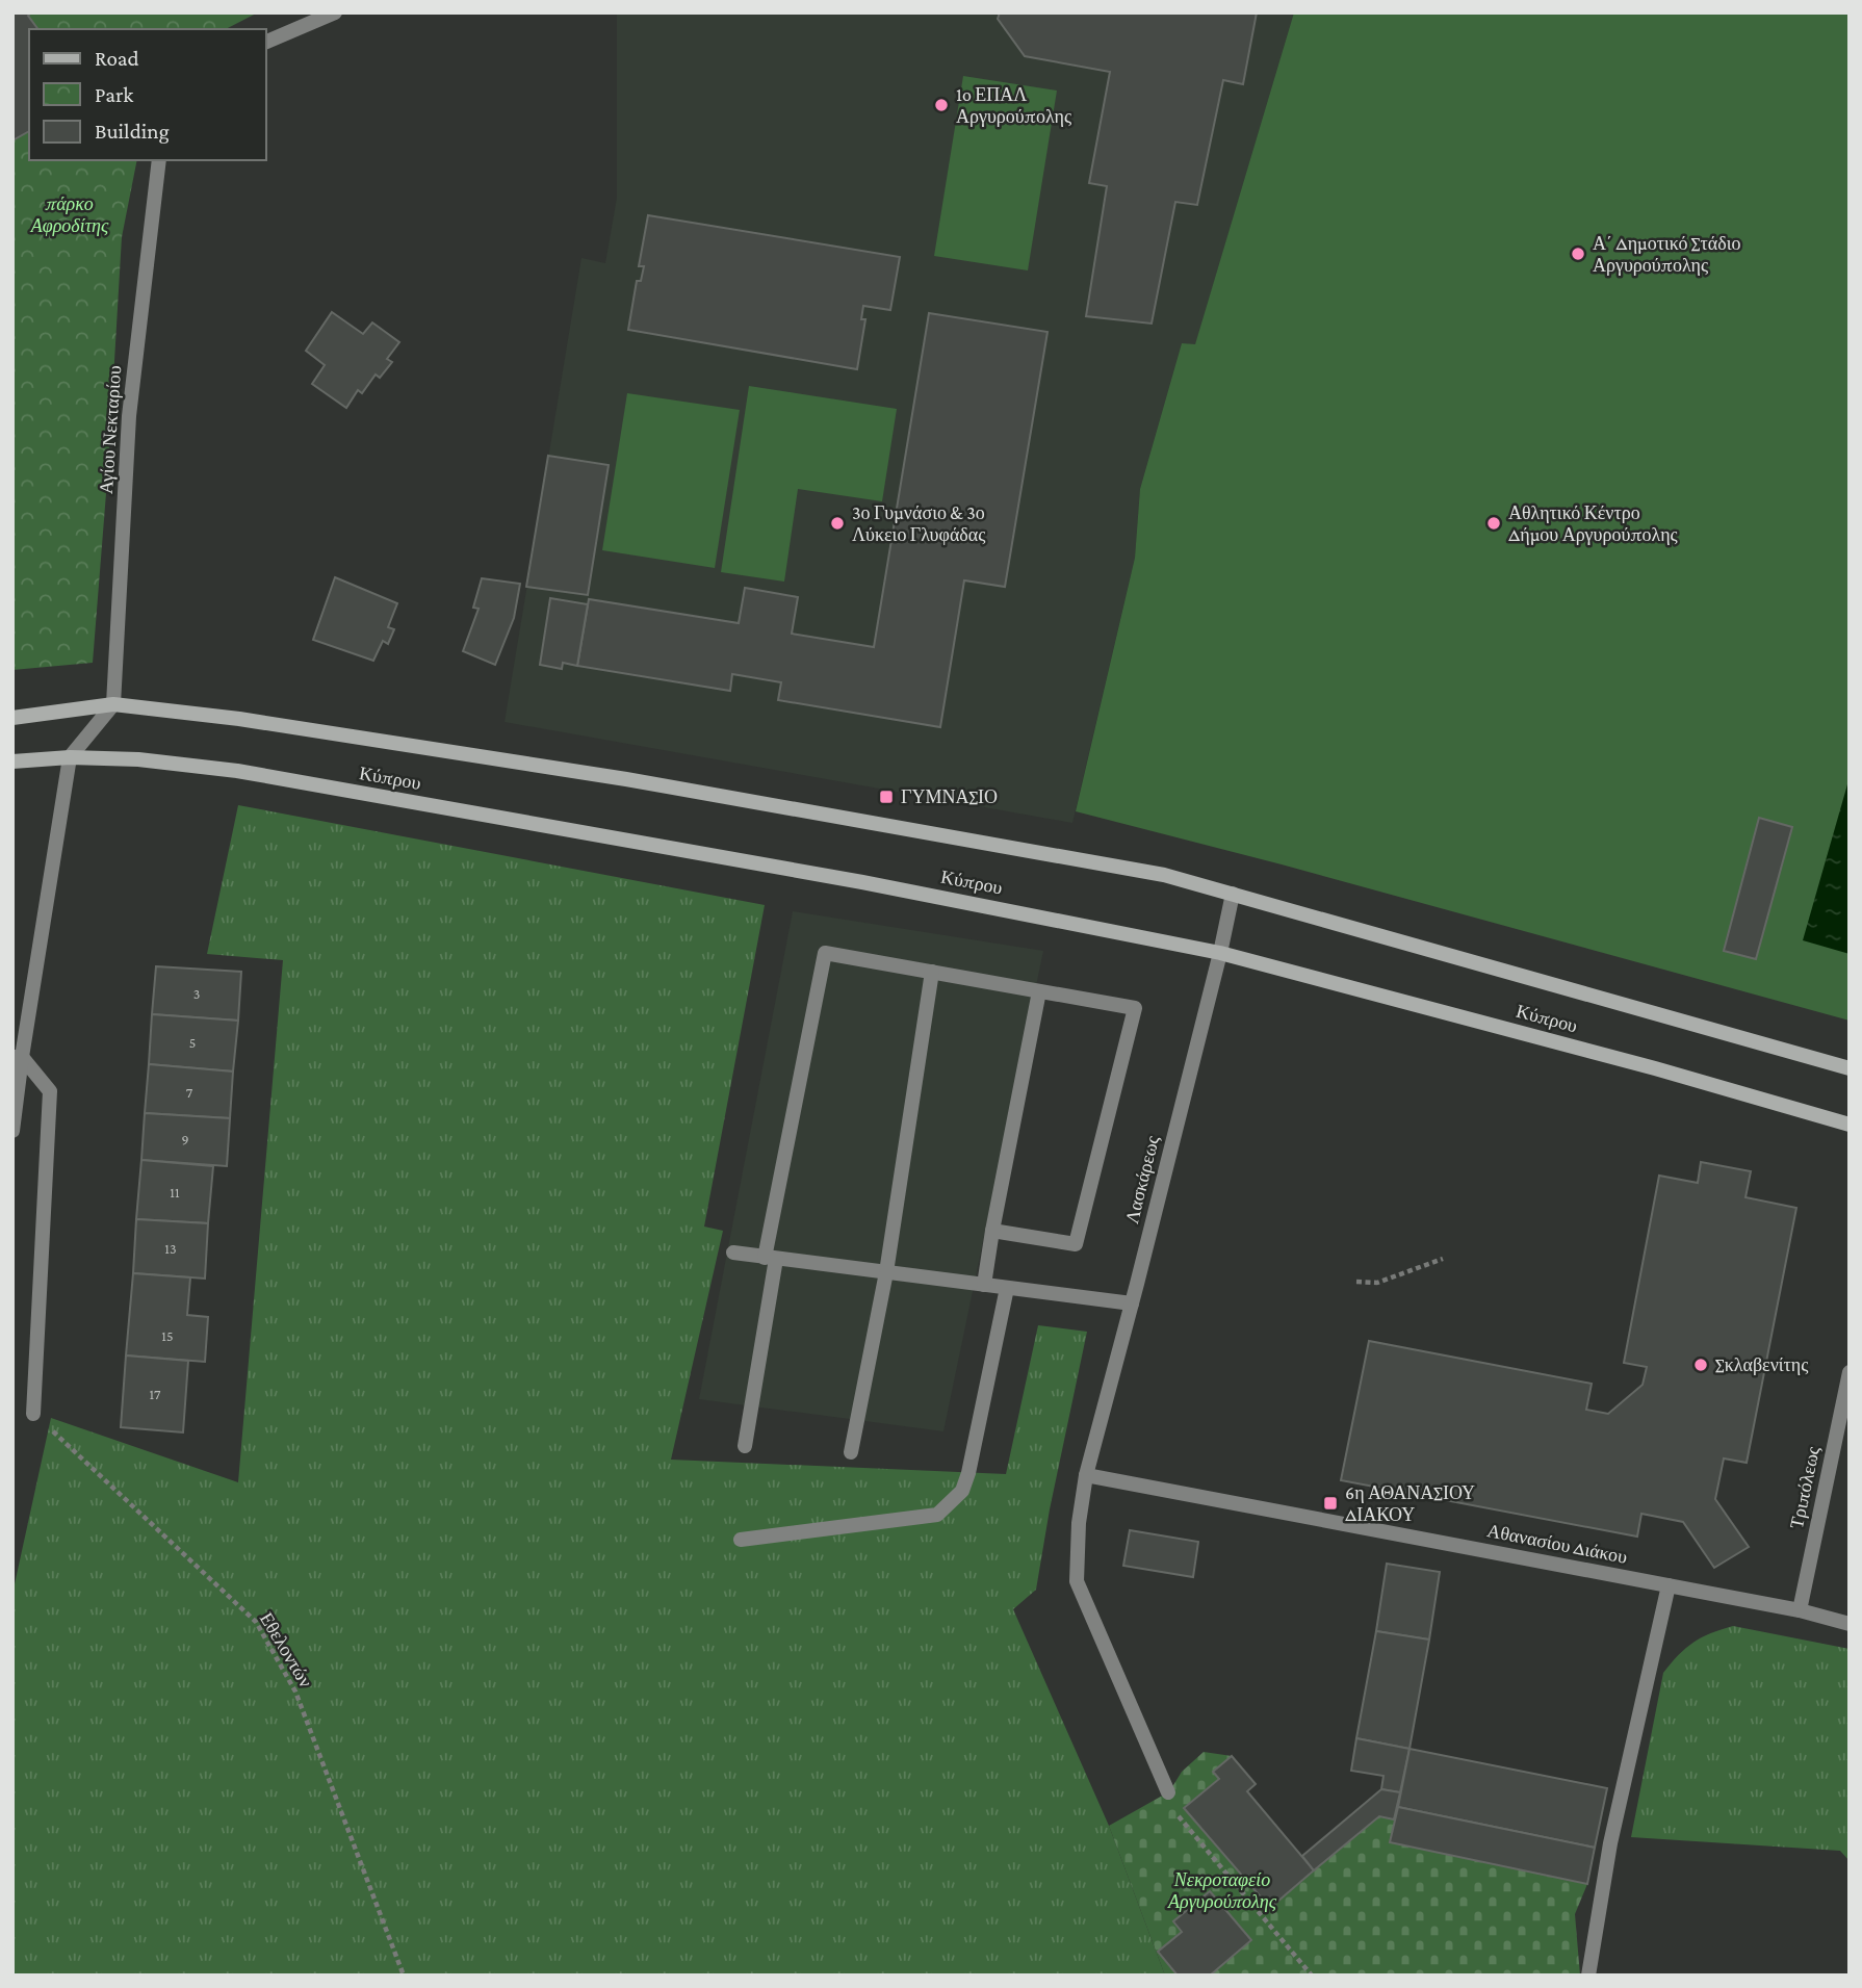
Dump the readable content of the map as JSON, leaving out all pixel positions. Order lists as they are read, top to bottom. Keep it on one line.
{"streets":{"main road":["Κύπρου"],"street":["Αγίου Νεκταρίου","Λασκάρεως","Τριπόλεως","Αθανασίου Διάκου"],"path":["Εθελοντών"]},"crossings":[["Αγίου Νεκταρίου","Κύπρου"],["Κύπρου","Λασκάρεως"],["Λασκάρεως","Αθανασίου Διάκου"],["Τριπόλεως","Αθανασίου Διάκου"]],"parks":["πάρκο Αφροδίτης","Νεκροταφείο Αργυρούπολης"],"places":{"other":["1o ΕΠΑΛ Αργυρούπολης","Α΄ Δημοτικό Στάδιο Αργυρούπολης","3ο Γυμνάσιο & 3ο Λύκειο Γλυφάδας","Αθλητικό Κέντρο Δήμου Αργυρούπολης","Σκλαβενίτης"],"transit":["ΓΥΜΝΑΣΙΟ","6η ΑΘΑΝΑΣΙΟΥ ΔΙΑΚΟΥ"]},"house_numbers":["3","5","7","9","11","13","15","17"],"legend":["Road","Park","Building"]}
